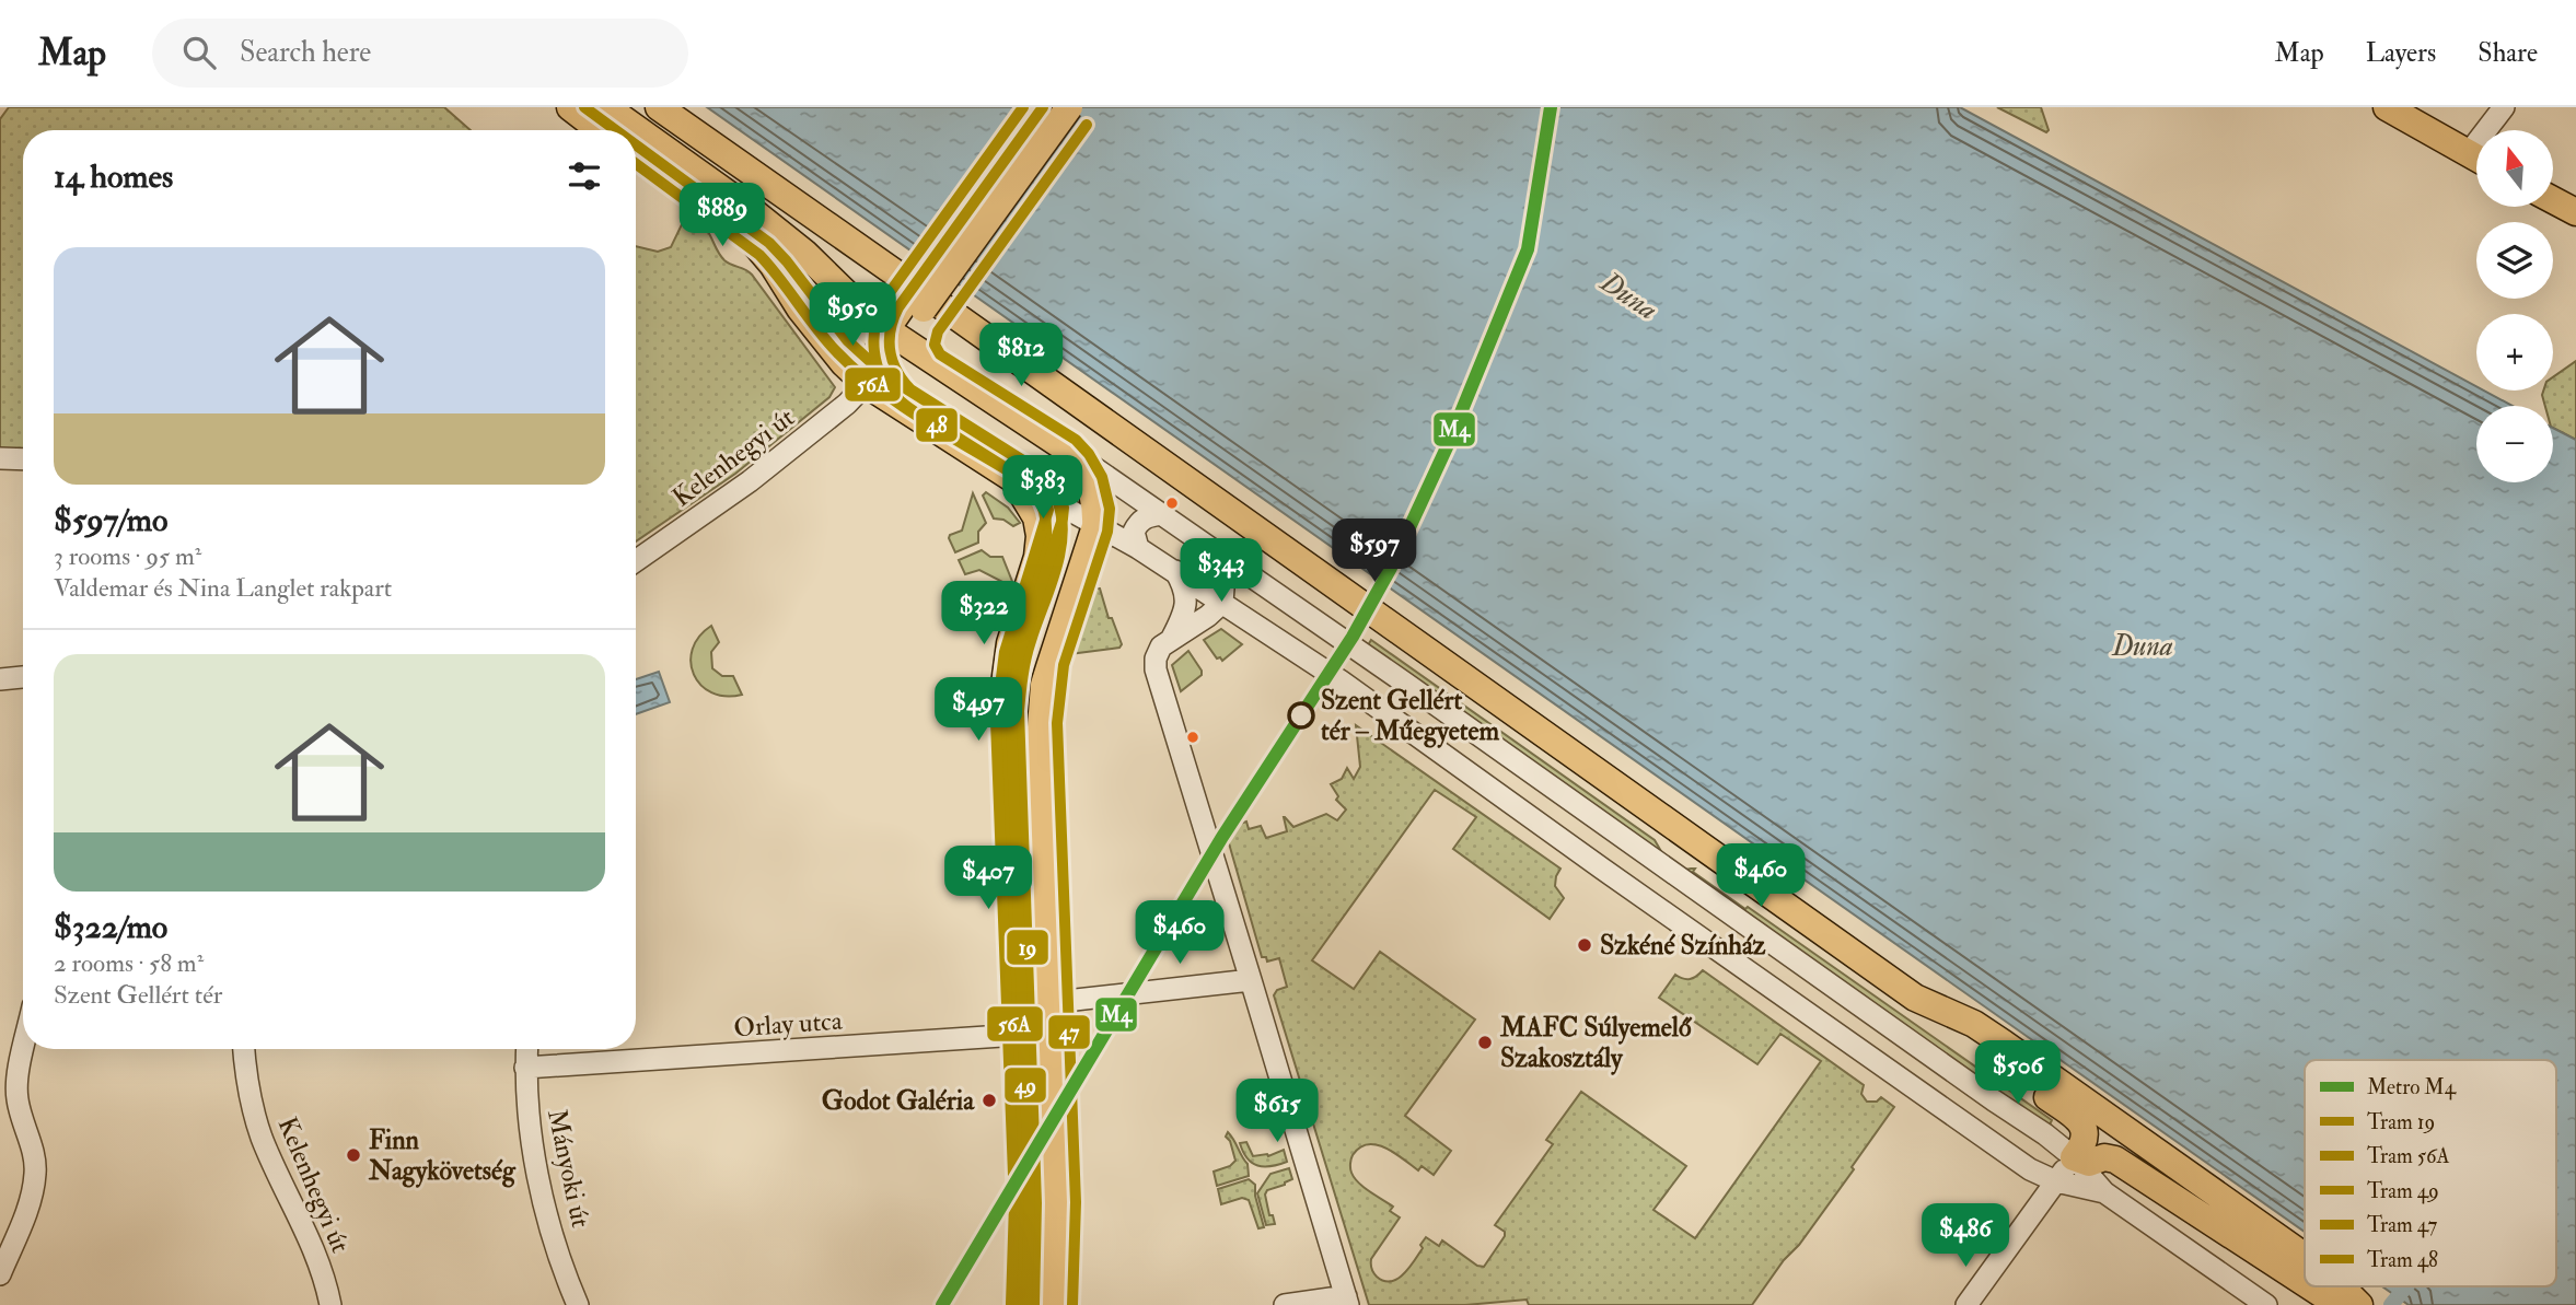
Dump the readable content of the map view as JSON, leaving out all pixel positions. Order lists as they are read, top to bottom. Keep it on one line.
{"streets":{"street":["Kelenhegyi út","Orlay utca","Mányoki út"]},"crossings":[["Orlay utca","Mányoki út"]],"water":["Duna"],"places":["Szent Gellért tér – Műegyetem","Szkéné Színház","MAFC Súlyemelő Szakosztály","Godot Galéria","Finn Nagykövetség"],"lines":["metro line M4","tram line 19","tram line 49","tram line 48","tram line 47","tram line 56A"],"legend":["Metro M4","Tram 19","Tram 56A","Tram 49","Tram 47","Tram 48"],"north":"top","page":{"header":"Map","search":"Search here","nav":["Map","Layers","Share"],"map_buttons":["+","−"],"heading":"14 homes","price":["$889","$950","$812","$383","$597","$343","$322","$497","$460","$407","$460","$506","$615","$486"],"list":[{"name":"$597/mo","note":"3 rooms · 95 m² · Valdemar és Nina Langlet rakpart"},{"name":"$322/mo","note":"2 rooms · 58 m² · Szent Gellért tér"}]}}
